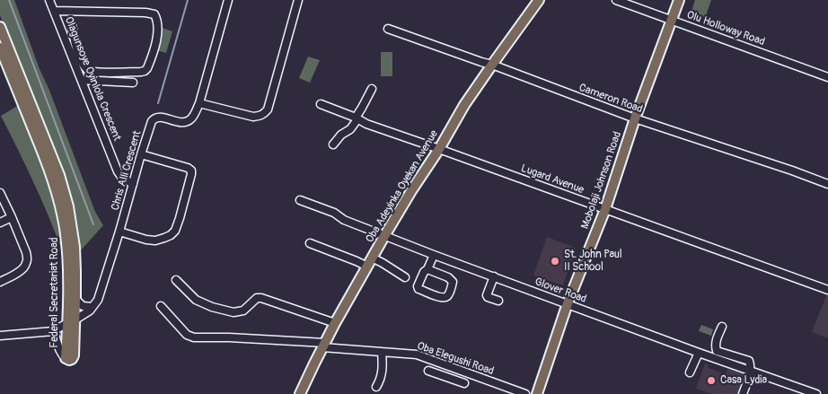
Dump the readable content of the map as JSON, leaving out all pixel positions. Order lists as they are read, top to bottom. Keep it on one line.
{"streets":{"main road":["Mobolaji Johnson Road","Oba Adeyinka Oyekan Avenue","Federal Secretariat Road"],"street":["Olu Holloway Road","Olagunsoye Oyinlola Crescent","Cameron Road","Chris Alli Crescent","Lugard Avenue","Glover Road","Oba Elegushi Road"]},"crossings":[["Olu Holloway Road","Mobolaji Johnson Road"],["Olagunsoye Oyinlola Crescent","Chris Alli Crescent"],["Cameron Road","Mobolaji Johnson Road"],["Cameron Road","Oba Adeyinka Oyekan Avenue"],["Chris Alli Crescent","Federal Secretariat Road"],["Lugard Avenue","Mobolaji Johnson Road"],["Lugard Avenue","Oba Adeyinka Oyekan Avenue"],["Mobolaji Johnson Road","Glover Road"],["Oba Adeyinka Oyekan Avenue","Glover Road"],["Oba Adeyinka Oyekan Avenue","Oba Elegushi Road"]],"places":["St. John Paul II School","Casa Lydia"]}
